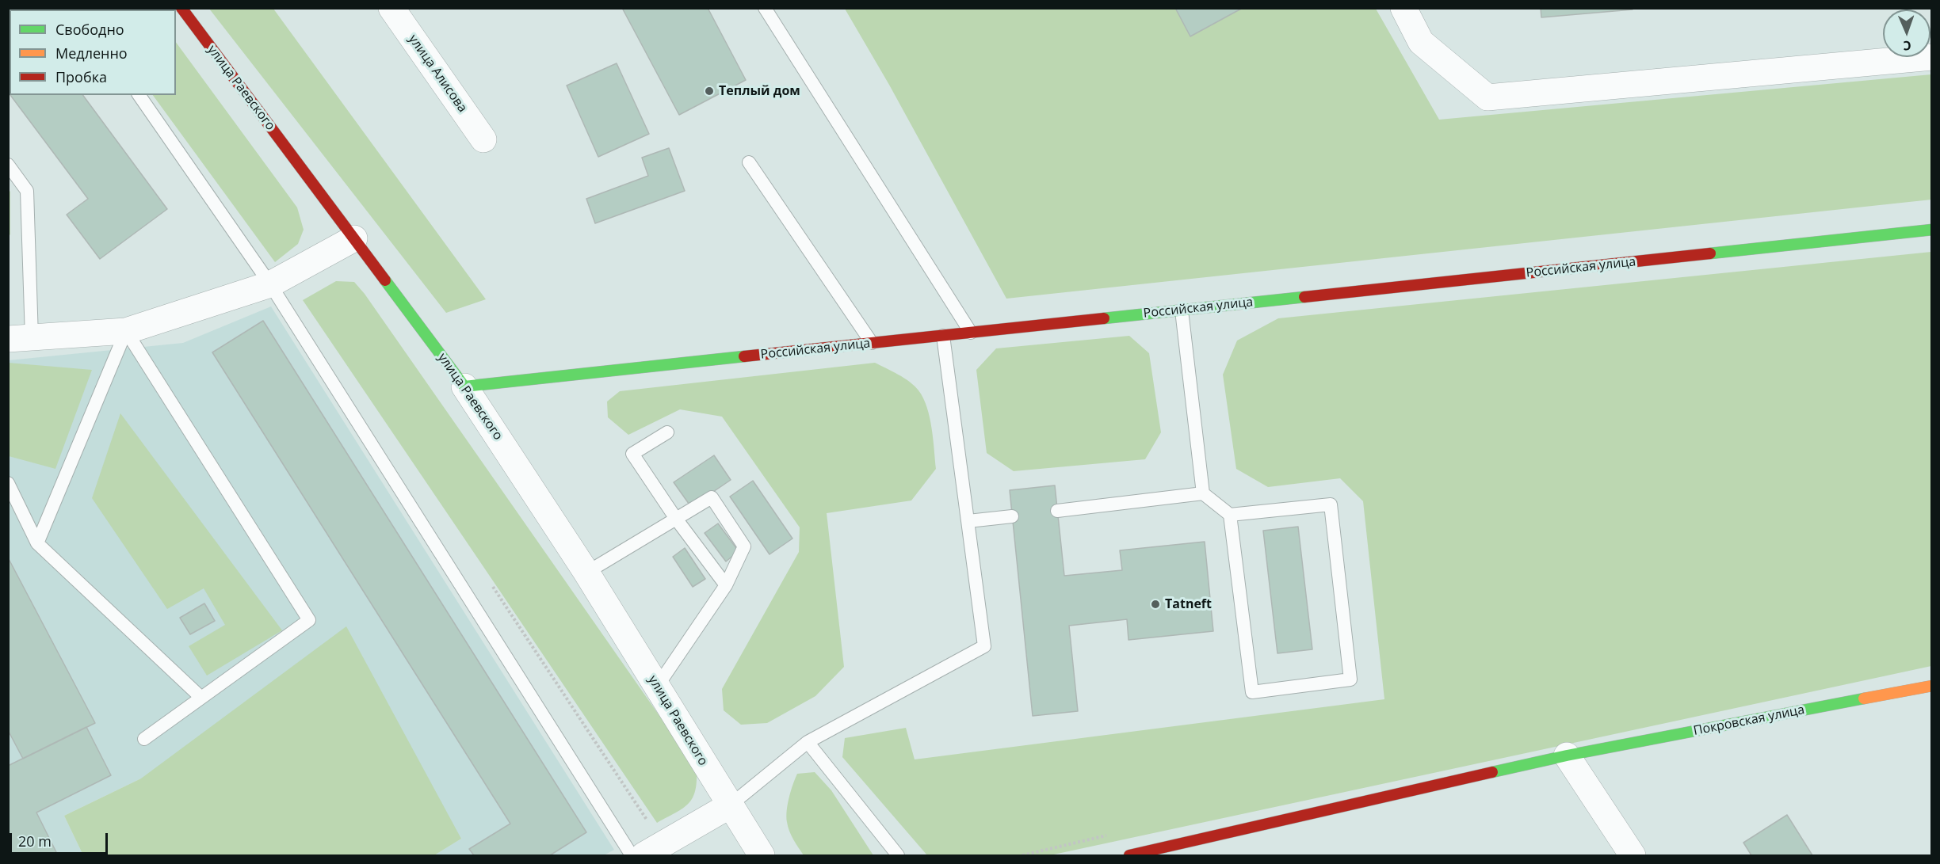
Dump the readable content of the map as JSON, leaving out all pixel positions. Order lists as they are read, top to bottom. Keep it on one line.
{"streets":{"main road":["улица Раевского","Российская улица","Покровская улица"],"street":["улица Алисова"]},"crossings":[["улица Раевского","Российская улица"]],"places":["Теплый дом","Tatneft"],"legend":["Свободно","Медленно","Пробка"],"scale_bar":"20 m","north":"bottom"}
